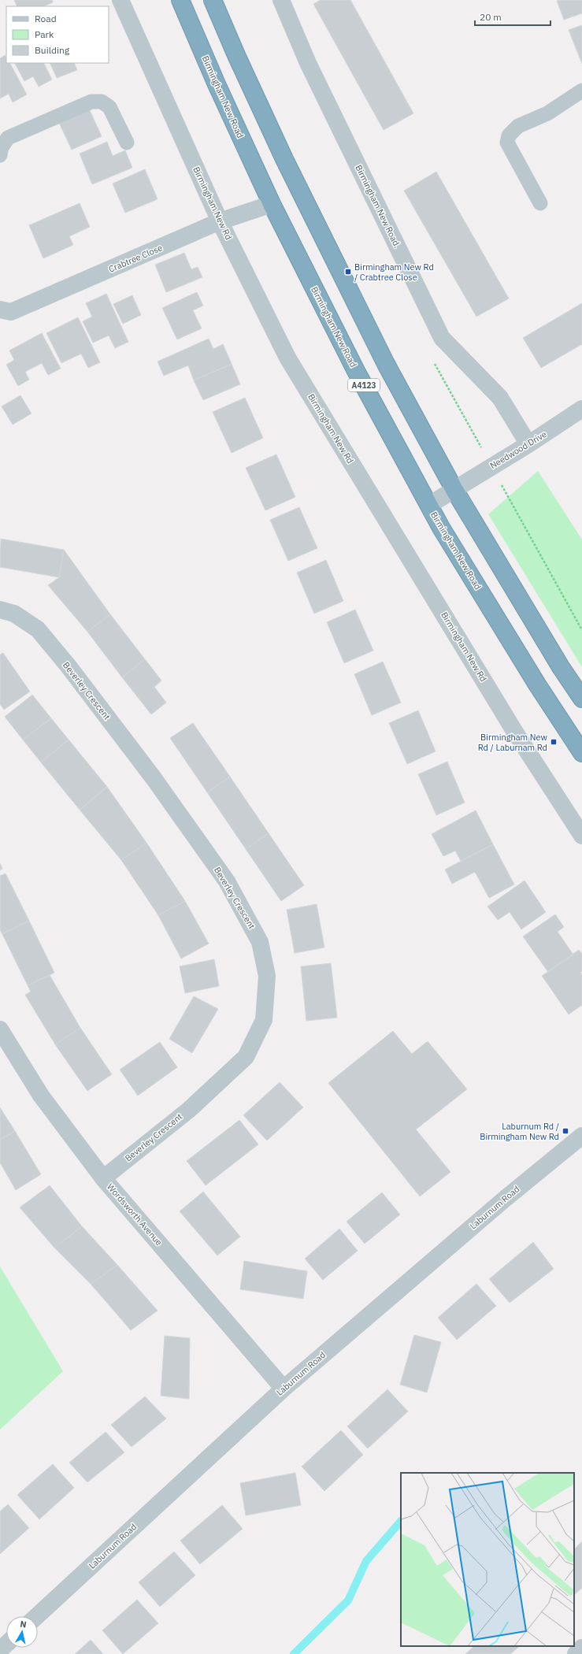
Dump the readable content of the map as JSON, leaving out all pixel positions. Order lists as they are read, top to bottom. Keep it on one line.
{"streets":{"highway":["Birmingham New Road","A4123"],"street":["Birmingham New Rd","Birmingham New Road.","Crabtree Close","Needwood Drive","Beverley Crescent","Laburnum Road","Wordsworth Avenue"]},"crossings":[["Birmingham New Road","Crabtree Close"],["Birmingham New Road","Needwood Drive"],["Birmingham New Rd","Crabtree Close"],["Birmingham New Road.","Needwood Drive"],["A4123","Needwood Drive"],["Beverley Crescent","Wordsworth Avenue"],["Laburnum Road","Wordsworth Avenue"]],"places":{"transit":["Birmingham New Rd / Crabtree Close","Birmingham New Rd / Laburnam Rd","Laburnum Rd / Birmingham New Rd"]},"legend":["Road","Park","Building"],"scale_bar":"20 m","north":"top"}
